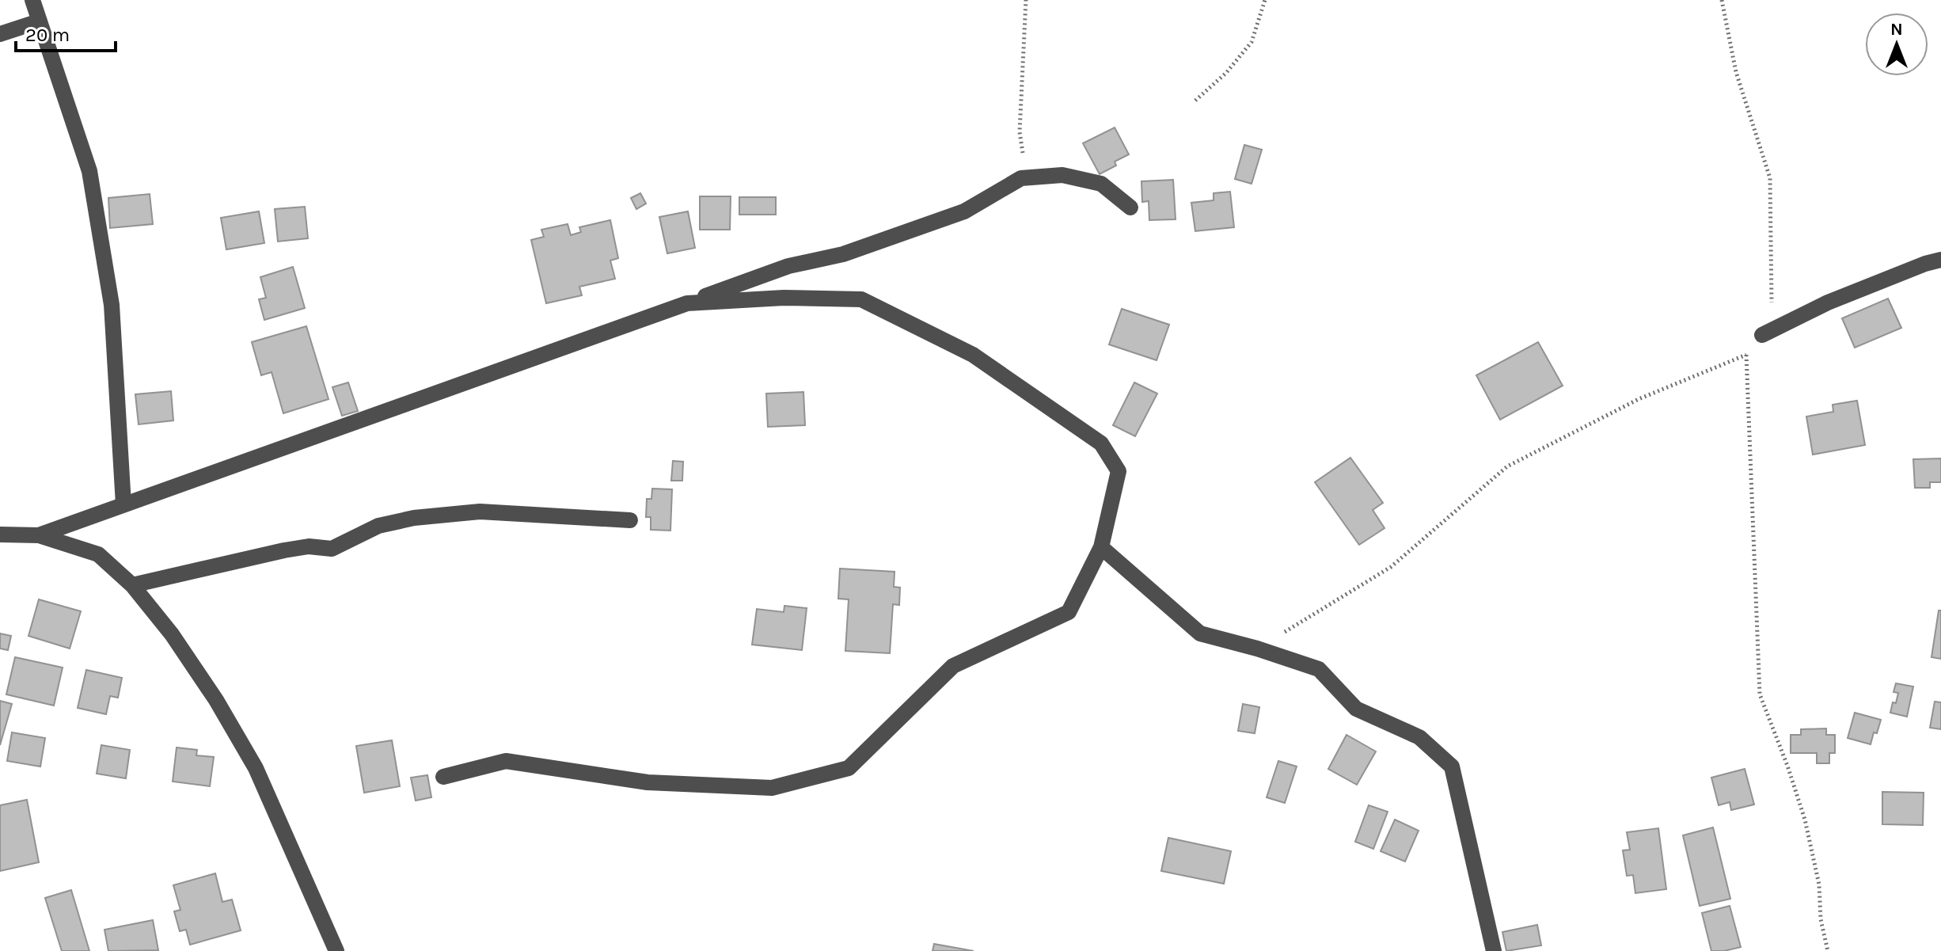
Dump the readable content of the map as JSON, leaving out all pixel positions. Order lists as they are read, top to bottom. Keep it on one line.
{"scale_bar":"20 m","north":"top"}
